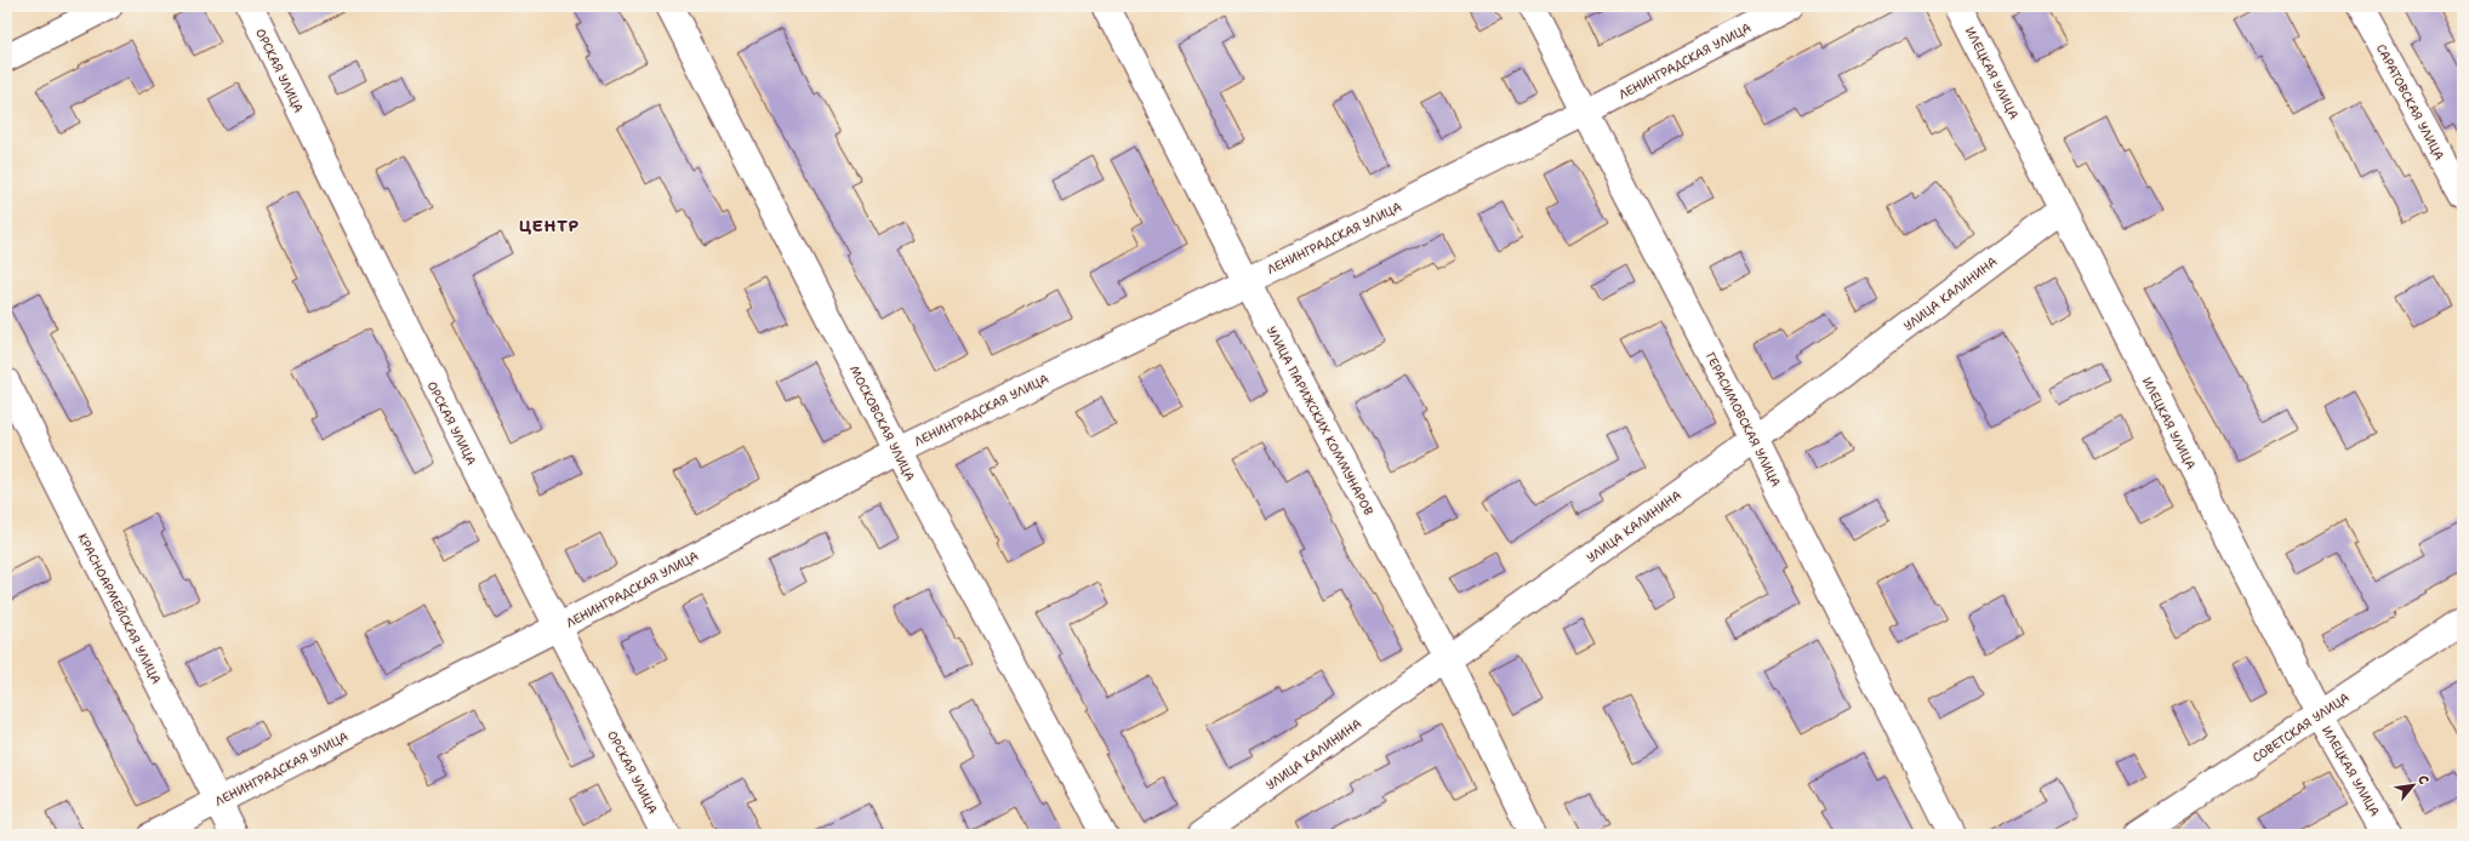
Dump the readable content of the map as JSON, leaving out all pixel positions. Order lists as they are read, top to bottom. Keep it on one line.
{"streets":{"street":["ЛЕНИНГРАДСКАЯ УЛИЦА","ОРСКАЯ УЛИЦА","ИЛЕЦКАЯ УЛИЦА","САРАТОВСКАЯ УЛИЦА","УЛИЦА КАЛИНИНА","ГЕРАСИМОВСКАЯ УЛИЦА","УЛИЦА ПАРИЖСКИХ КОММУНАРОВ","МОСКОВСКАЯ УЛИЦА","КРАСНОАРМЕЙСКАЯ УЛИЦА","СОВЕТСКАЯ УЛИЦА"]},"crossings":[["ЛЕНИНГРАДСКАЯ УЛИЦА","ОРСКАЯ УЛИЦА"],["ЛЕНИНГРАДСКАЯ УЛИЦА","ГЕРАСИМОВСКАЯ УЛИЦА"],["ЛЕНИНГРАДСКАЯ УЛИЦА","УЛИЦА ПАРИЖСКИХ КОММУНАРОВ"],["ЛЕНИНГРАДСКАЯ УЛИЦА","МОСКОВСКАЯ УЛИЦА"],["ЛЕНИНГРАДСКАЯ УЛИЦА","КРАСНОАРМЕЙСКАЯ УЛИЦА"],["ИЛЕЦКАЯ УЛИЦА","УЛИЦА КАЛИНИНА"],["ИЛЕЦКАЯ УЛИЦА","СОВЕТСКАЯ УЛИЦА"],["УЛИЦА КАЛИНИНА","ГЕРАСИМОВСКАЯ УЛИЦА"],["УЛИЦА КАЛИНИНА","УЛИЦА ПАРИЖСКИХ КОММУНАРОВ"]],"districts":["ЦЕНТР"],"north":"top right"}
